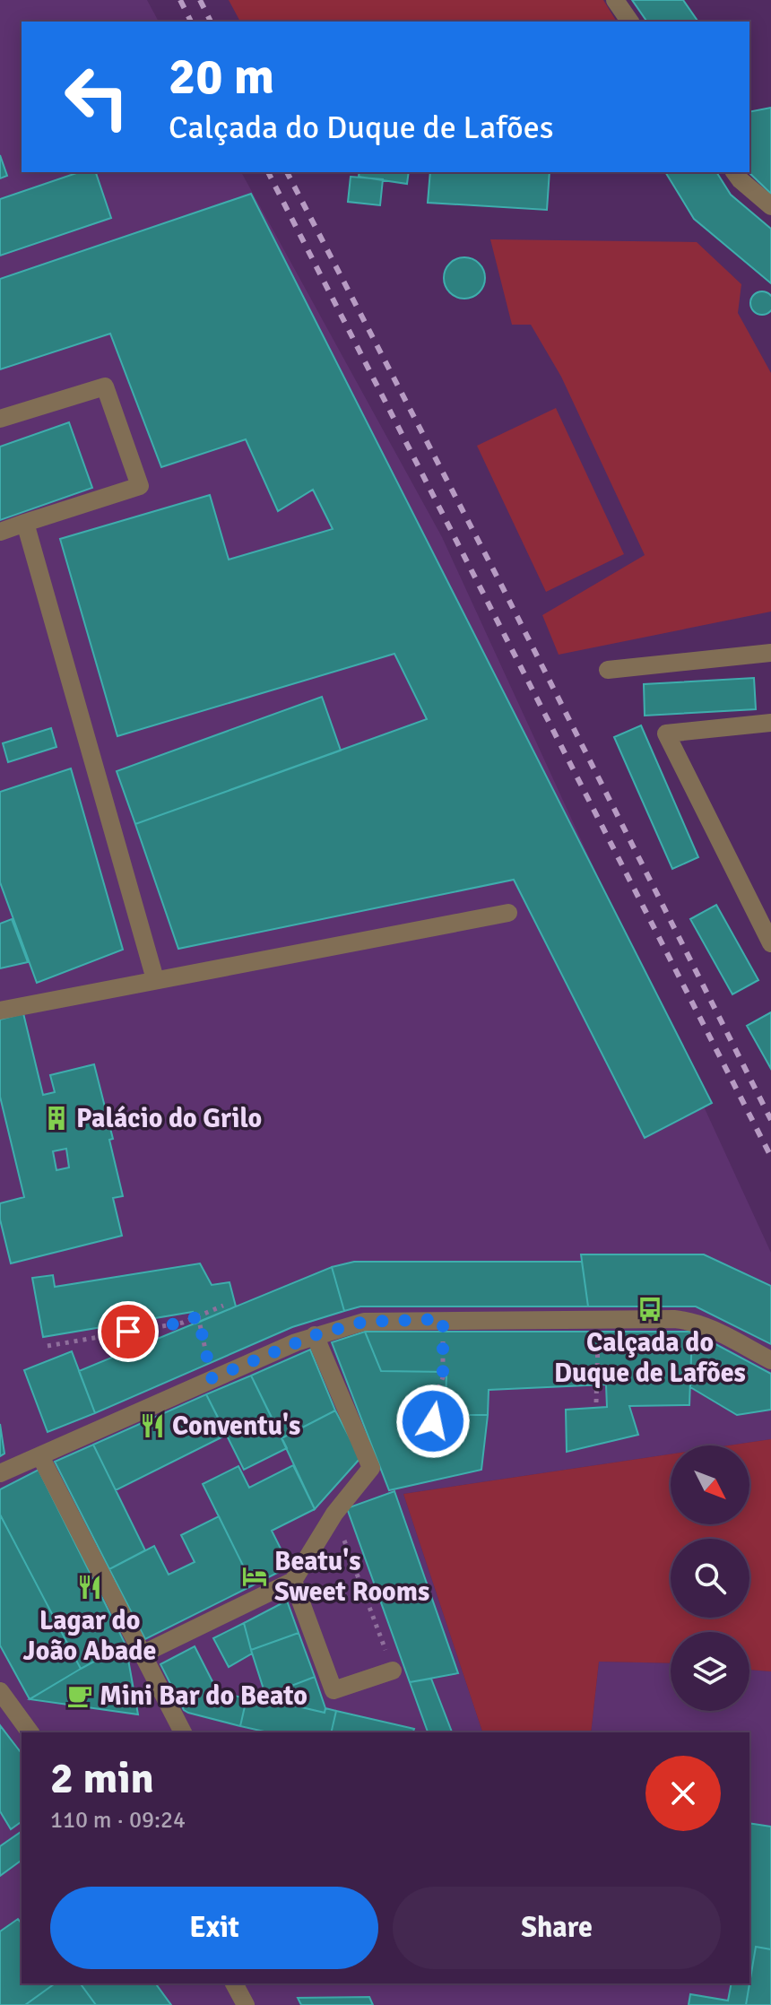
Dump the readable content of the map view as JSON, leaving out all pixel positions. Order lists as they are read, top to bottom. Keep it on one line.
{"places":{"building":["Palácio do Grilo"],"bus stop":["Calçada do Duque de Lafões"],"restaurant":["Conventu's","Lagar do João Abade"],"hotel":["Beatu's Sweet Rooms"],"cafe":["Mini Bar do Beato"]},"north":"bottom right","page":{"turn":["20 m","Calçada do Duque de Lafões"],"heading":["2 min","110 m · 09:24"],"buttons":["Exit","Share"]}}
